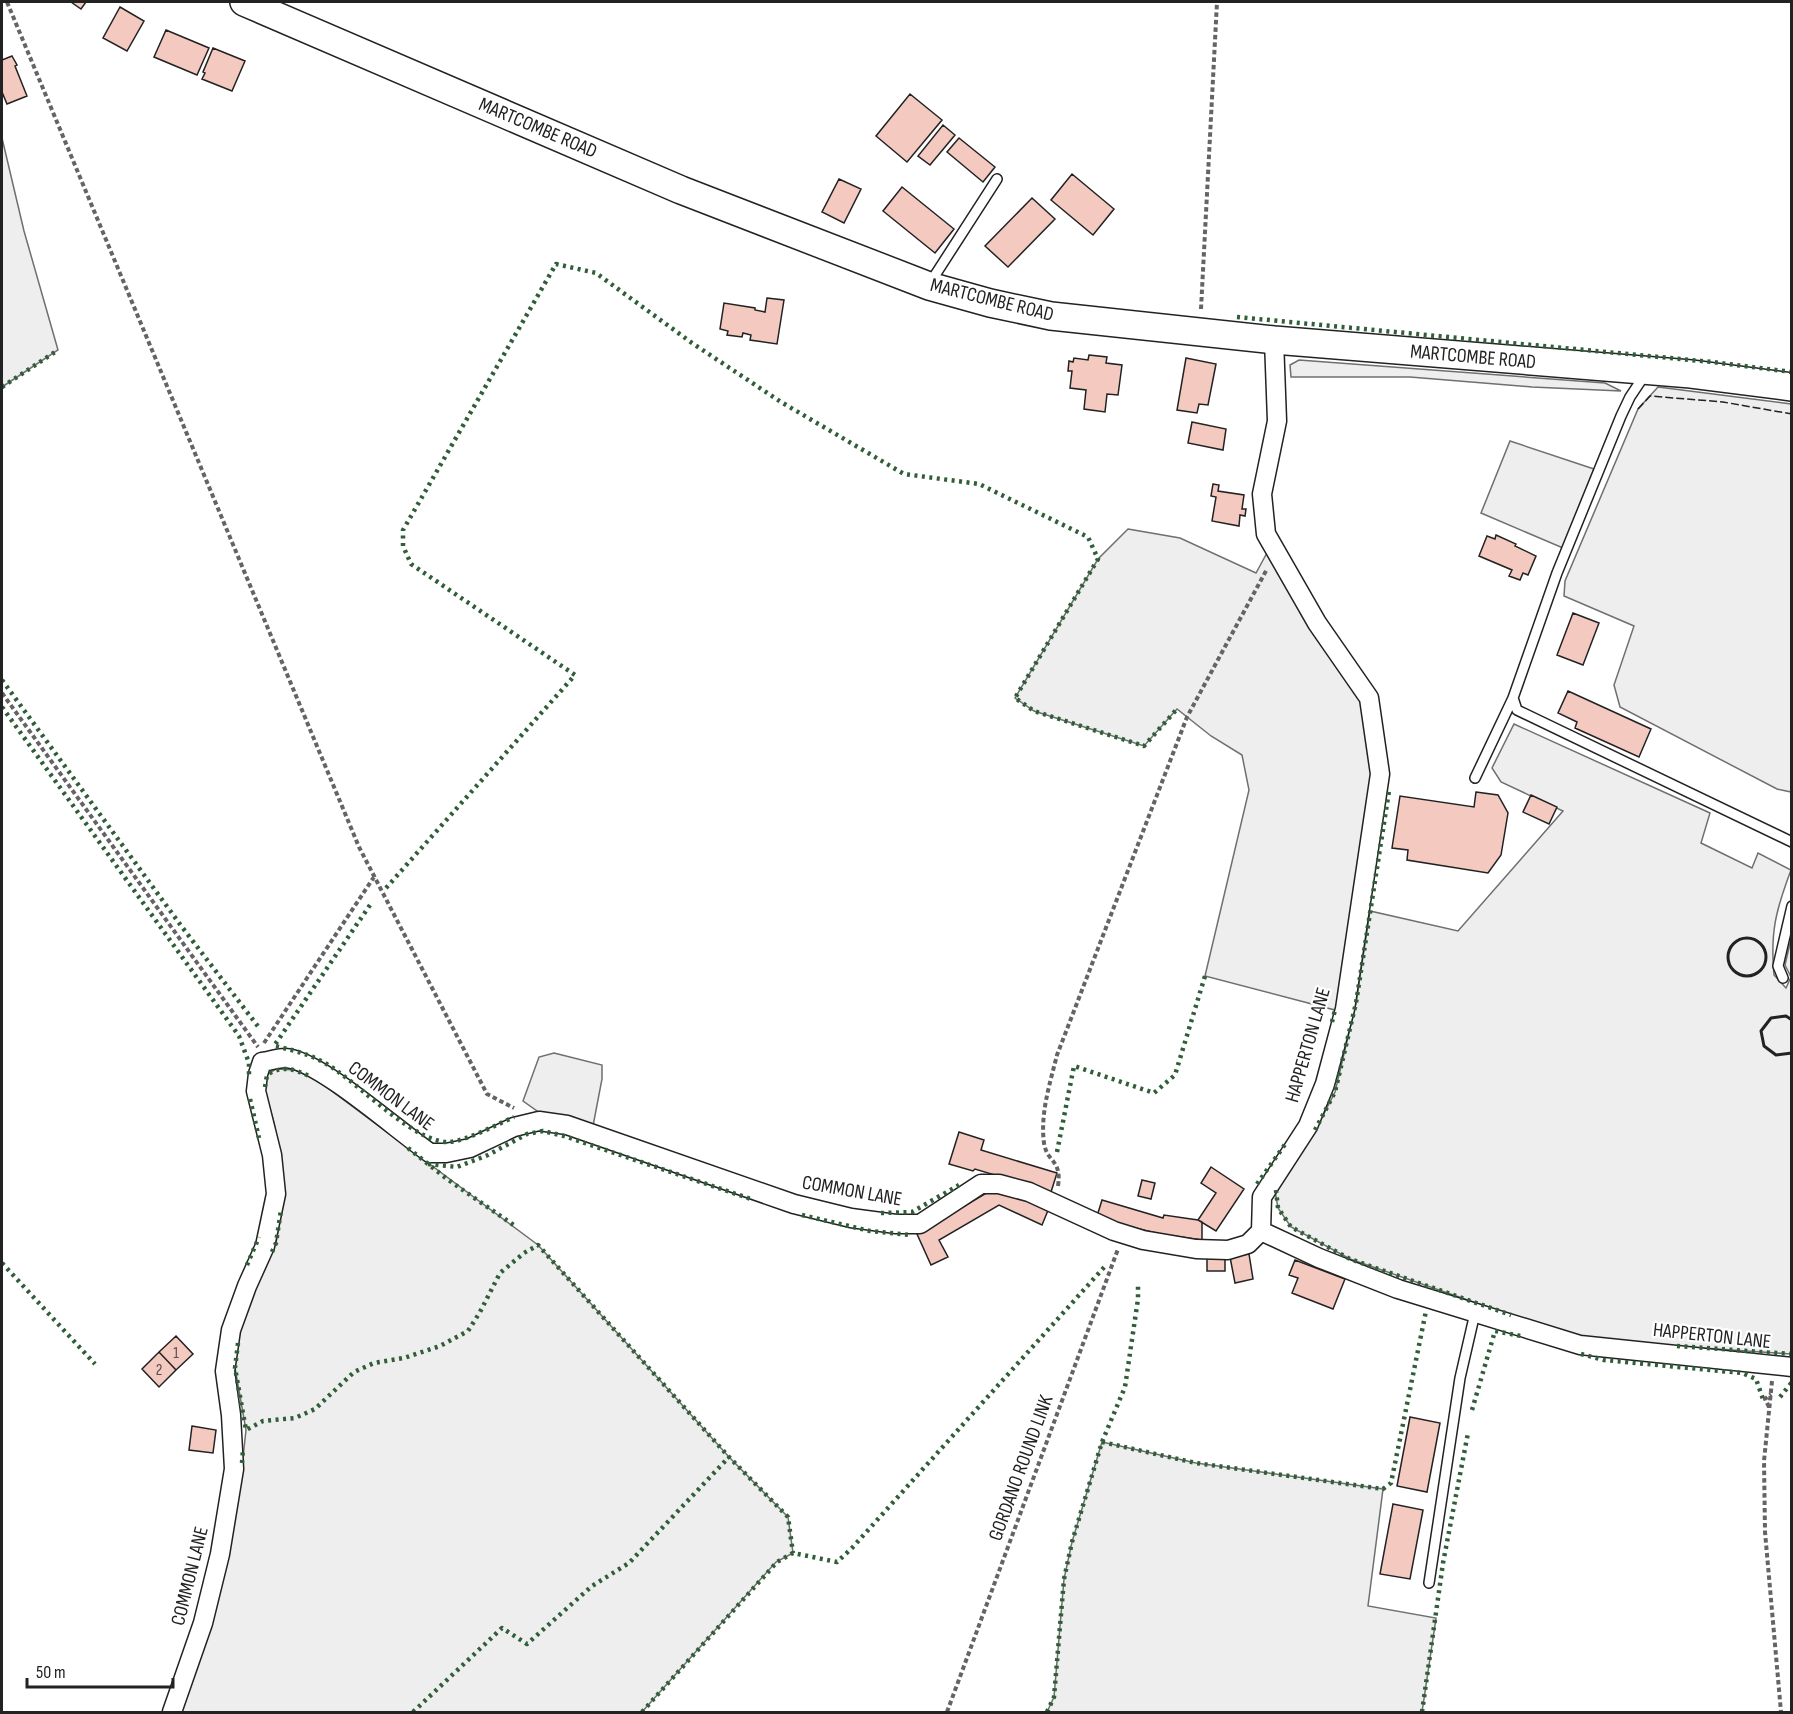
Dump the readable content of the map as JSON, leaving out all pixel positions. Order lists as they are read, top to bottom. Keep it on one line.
{"streets":{"main road":["MARTCOMBE ROAD"],"street":["HAPPERTON LANE","COMMON LANE"],"path":["GORDANO ROUND LINK"]},"crossings":[["MARTCOMBE ROAD","HAPPERTON LANE"],["HAPPERTON LANE","COMMON LANE"],["COMMON LANE","GORDANO ROUND LINK"]],"house_numbers":["1","2"],"scale_bar":"50 m"}
